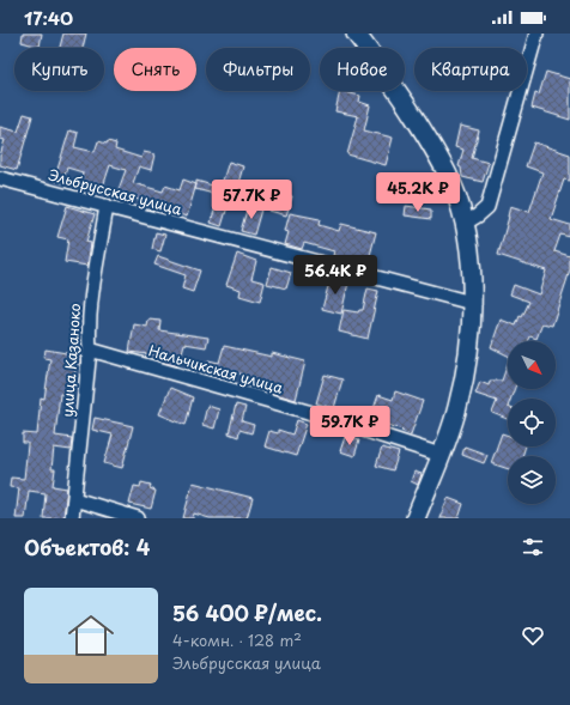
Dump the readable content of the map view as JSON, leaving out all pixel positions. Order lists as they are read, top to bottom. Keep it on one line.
{"streets":{"street":["Эльбрусская улица","улица Казаноко","Нальчикская улица"]},"crossings":[["Эльбрусская улица","улица Казаноко"],["улица Казаноко","Нальчикская улица"]],"north":"bottom right","page":{"status":"17:40","chip":["Купить","Снять","Фильтры","Новое","Квартира"],"price":["45.2K ₽","57.7K ₽","56.4K ₽","59.7K ₽"],"heading":"Объектов: 4","list":[{"name":"56 400 ₽/мес.","note":"4-комн. · 128 m² · Эльбрусская улица"}]}}
